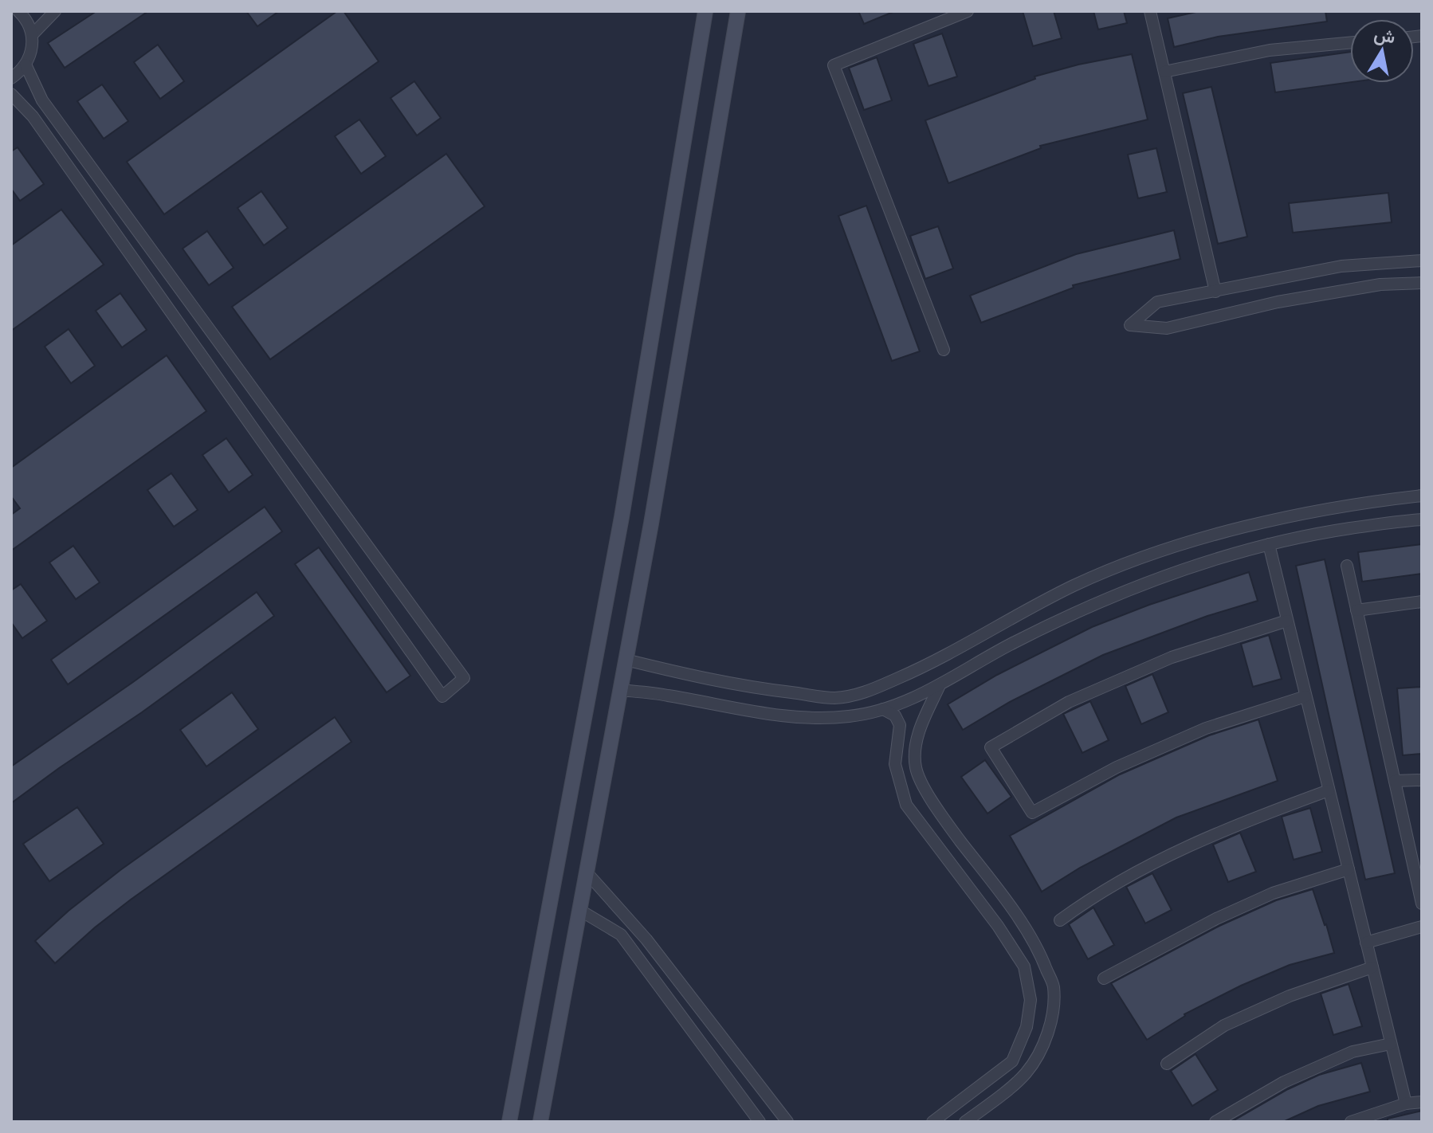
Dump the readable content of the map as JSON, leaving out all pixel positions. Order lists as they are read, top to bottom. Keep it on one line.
{"north":"top"}
